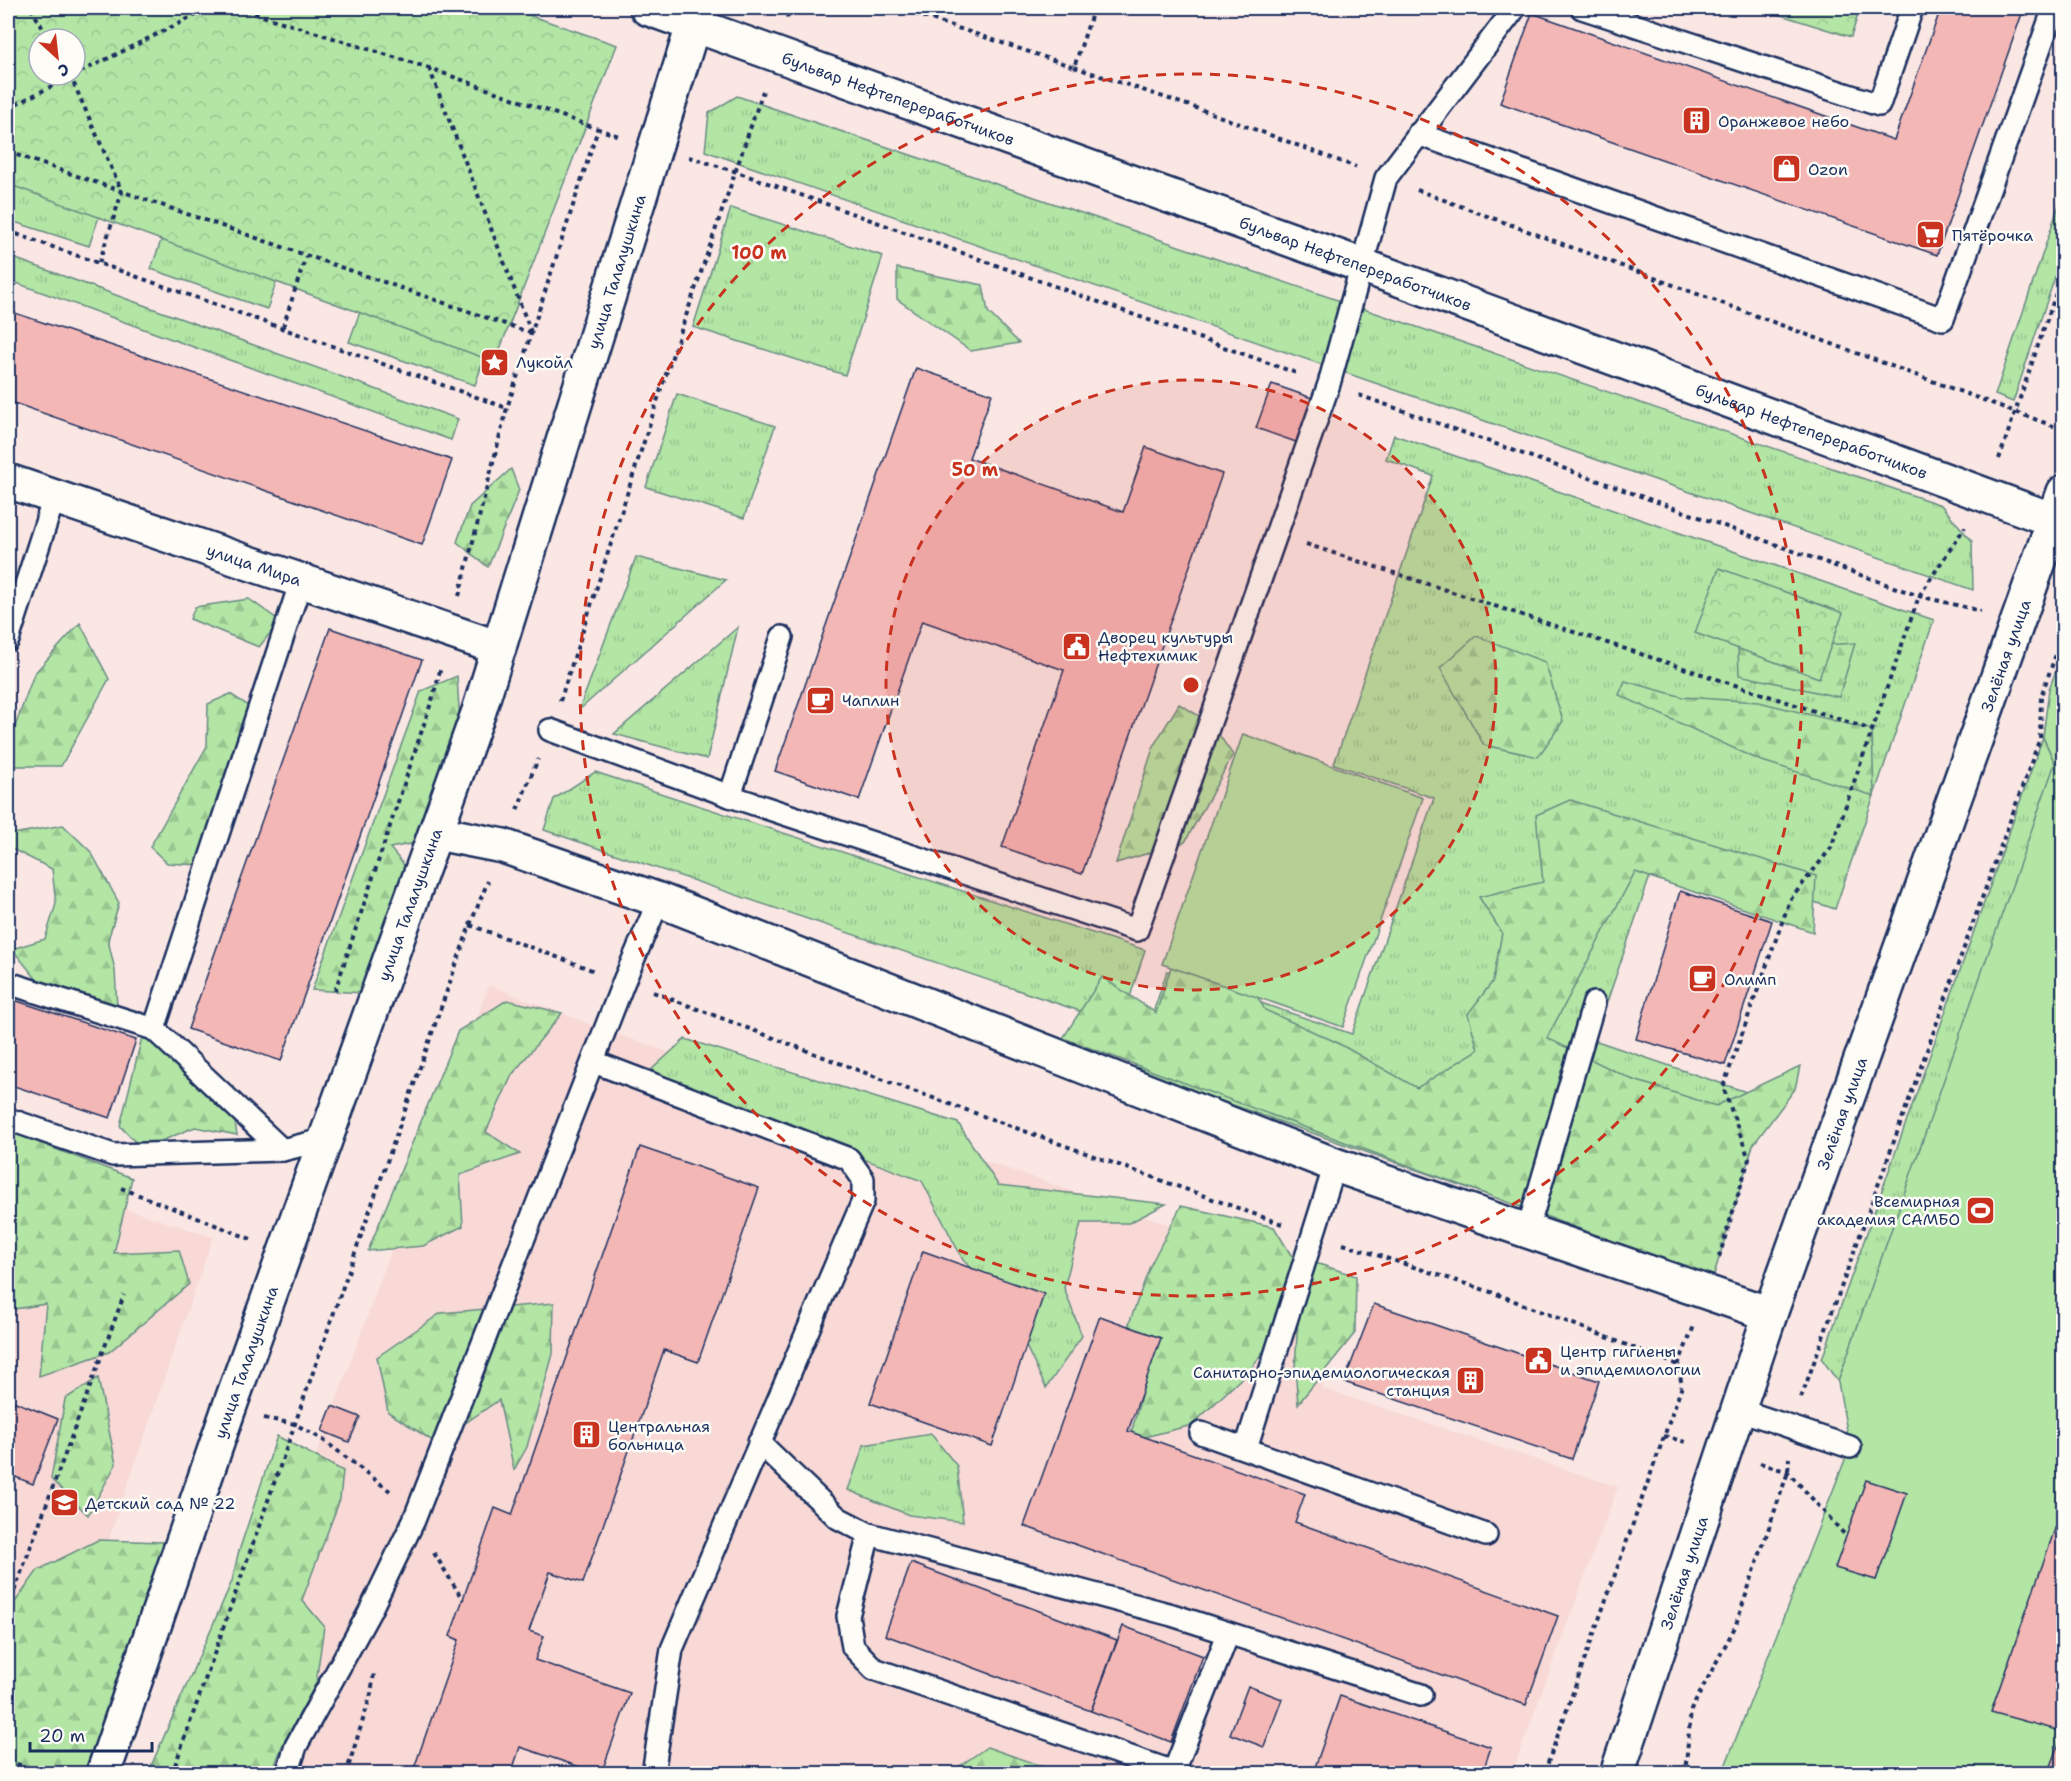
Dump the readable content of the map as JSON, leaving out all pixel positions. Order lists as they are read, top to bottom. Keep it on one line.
{"streets":{"street":["бульвар Нефтепереработчиков","улица Талалушкина","улица Мира","Зелёная улица"]},"crossings":[["бульвар Нефтепереработчиков","улица Талалушкина"],["бульвар Нефтепереработчиков","Зелёная улица"],["улица Талалушкина","улица Мира"]],"places":{"building":["Оранжевое небо","Санитарно-эпидемиологическая станция","Центральная больница"],"shop":["Ozon"],"supermarket":["Пятёрочка"],"place":["Лукойл"],"public building":["Дворец культуры Нефтехимик","Центр гигиены и эпидемиологии"],"cafe":["Чаплин","Олимп"],"sports":["Всемирная академия САМБО"],"school or university":["Детский сад № 22"]},"scale_bar":"20 m","north":"bottom right","rings":["100 m","50 m"]}
